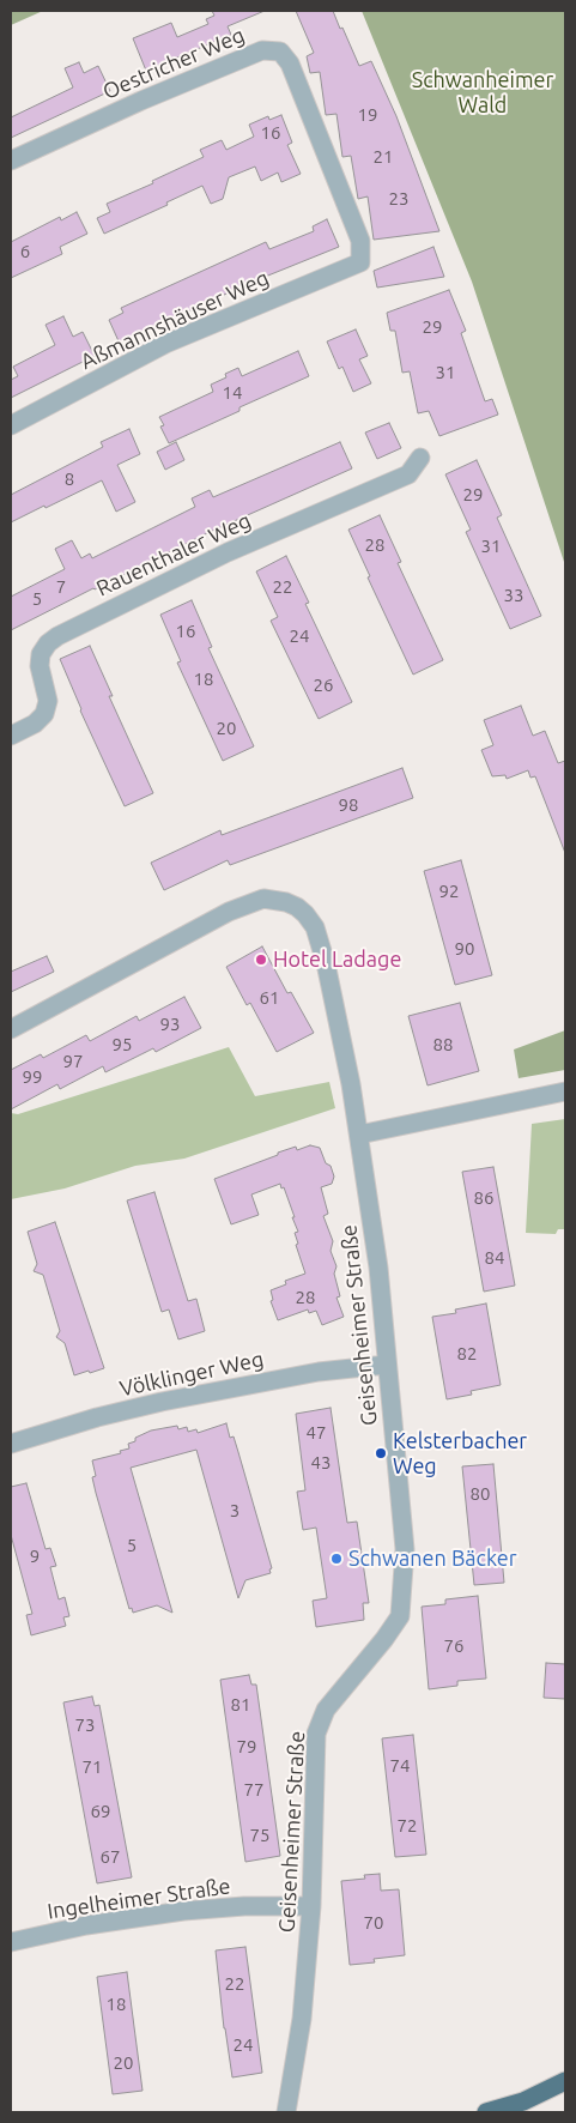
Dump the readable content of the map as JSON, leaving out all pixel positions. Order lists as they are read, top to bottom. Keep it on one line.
{"streets":{"street":["Oestricher Weg","Aßmannshäuser Weg","Rauenthaler Weg","Geisenheimer Straße","Völklinger Weg","Ingelheimer Straße"]},"crossings":[["Oestricher Weg","Aßmannshäuser Weg"],["Geisenheimer Straße","Völklinger Weg"],["Geisenheimer Straße","Ingelheimer Straße"]],"parks":["Schwanheimer Wald"],"places":["Hotel Ladage","Kelsterbacher Weg","Schwanen Bäcker"],"house_numbers":["19","16","21","23","6","29","31","14","8","29","28","31","7","22","33","5","16","24","18","26","20","98","92","90","61","93","95","88","97","99","86","84","28","82","47","43","80","3","5","9","76","81","73","79","74","71","77","69","72","75","67","70","22","18","24","20"]}
